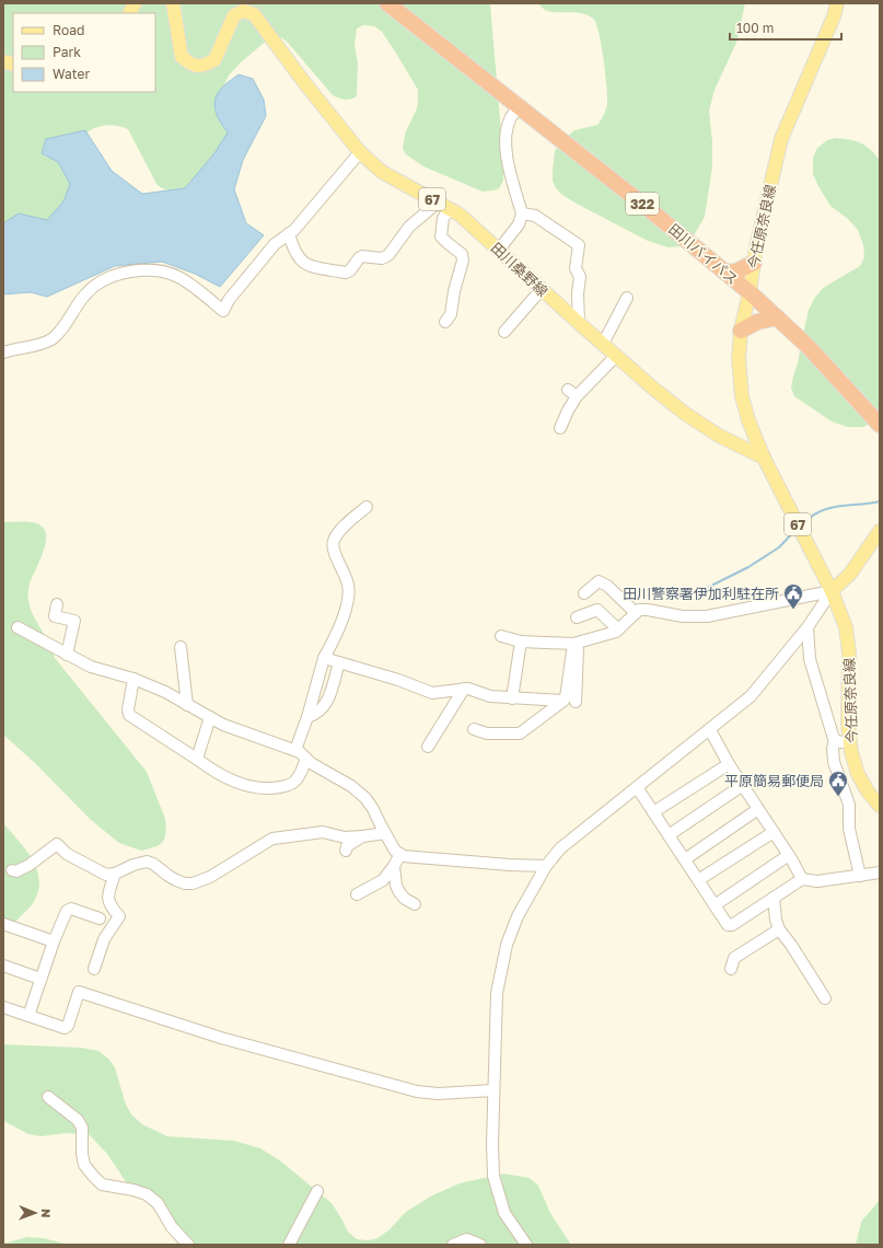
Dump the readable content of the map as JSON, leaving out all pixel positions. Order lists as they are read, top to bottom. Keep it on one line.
{"streets":{"highway":["322","田川バイパス"],"main road":["67","今任原奈良線","田川桑野線"]},"crossings":[["67","今任原奈良線"],["67","田川桑野線"],["今任原奈良線","田川バイパス"],["今任原奈良線","田川桑野線"]],"places":{"public building":["田川警察署伊加利駐在所","平原簡易郵便局"]},"legend":["Road","Park","Water"],"scale_bar":"100 m","north":"right"}
